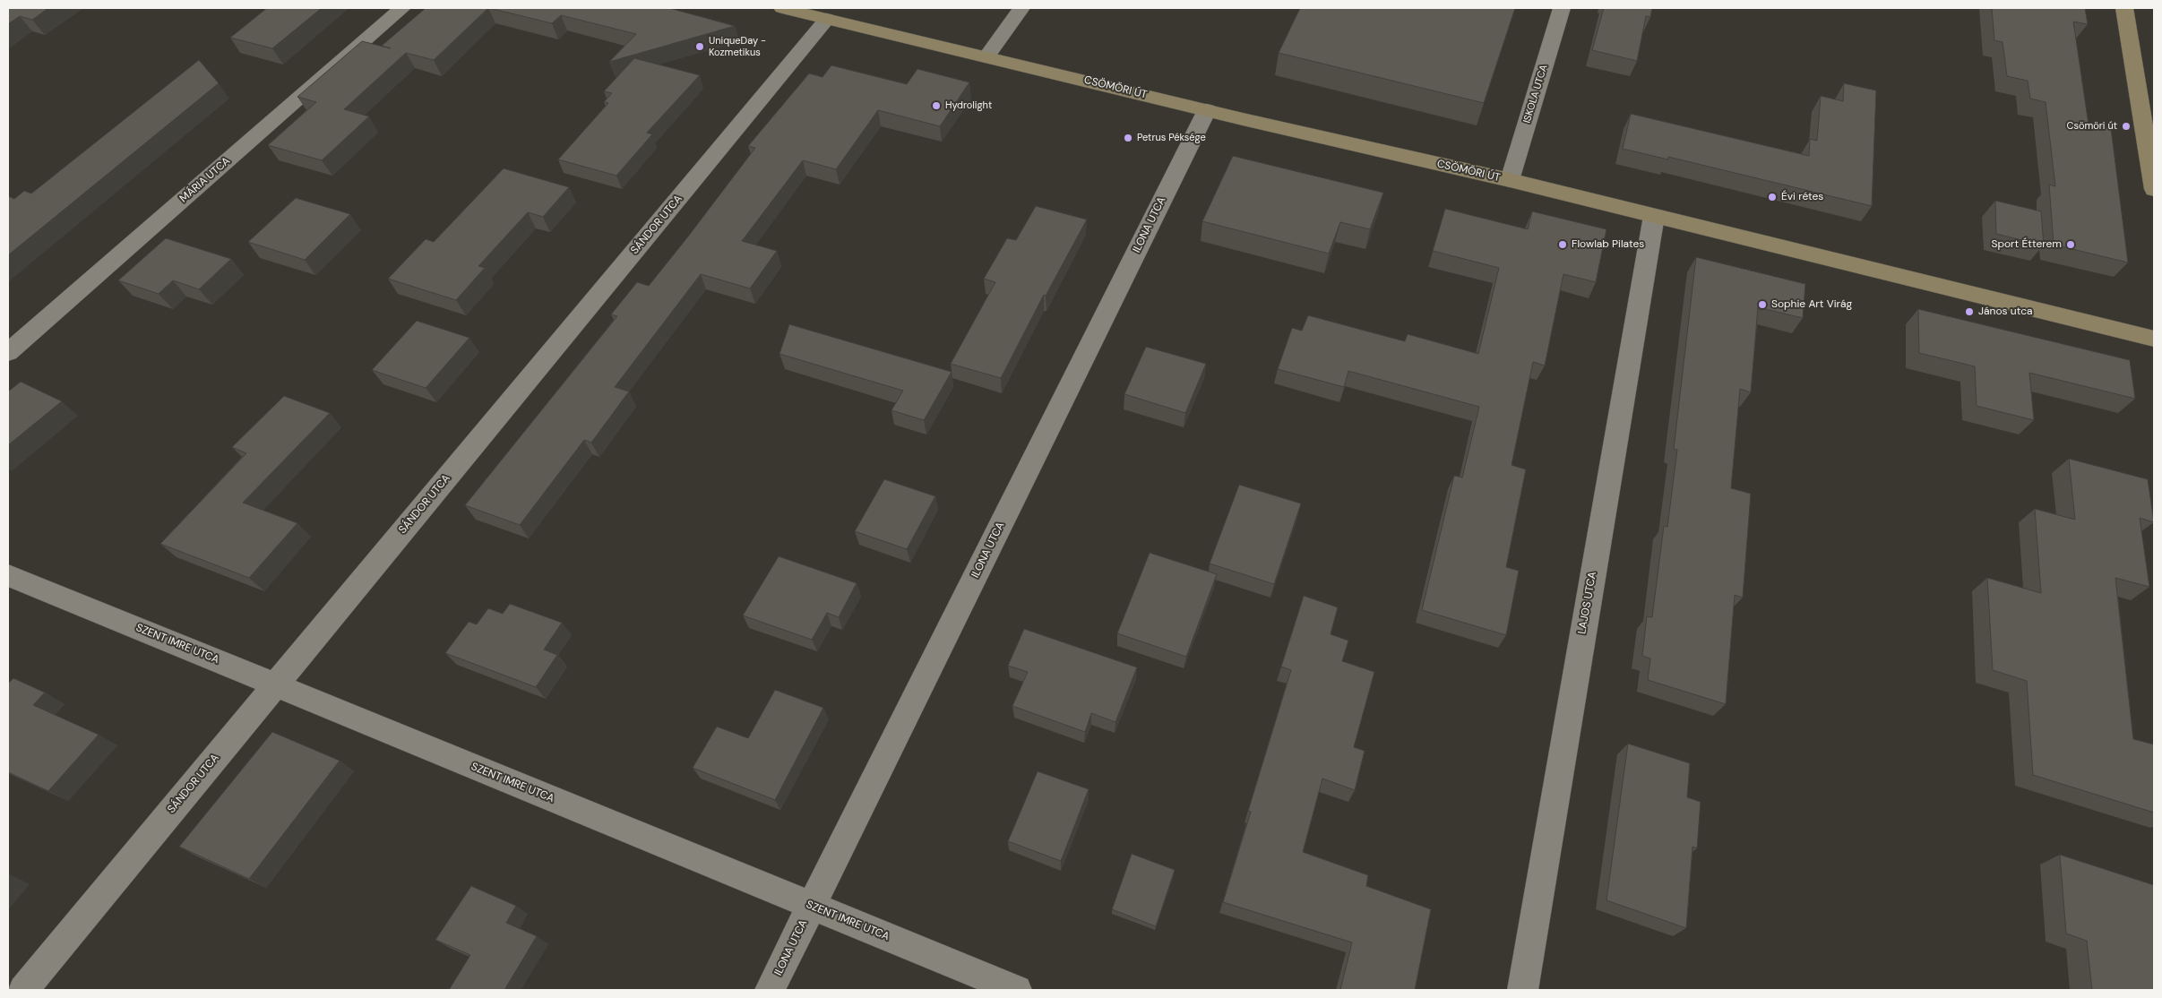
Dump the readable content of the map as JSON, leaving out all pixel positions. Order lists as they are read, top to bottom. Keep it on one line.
{"streets":{"main road":["CSÖMÖRI ÚT"],"street":["ISKOLA UTCA","MÁRIA UTCA","SÁNDOR UTCA","ILONA UTCA","LAJOS UTCA","SZENT IMRE UTCA"]},"crossings":[["CSÖMÖRI ÚT","ISKOLA UTCA"],["CSÖMÖRI ÚT","SÁNDOR UTCA"],["CSÖMÖRI ÚT","ILONA UTCA"],["CSÖMÖRI ÚT","LAJOS UTCA"],["SÁNDOR UTCA","SZENT IMRE UTCA"],["ILONA UTCA","SZENT IMRE UTCA"]],"places":["UniqueDay - Kozmetikus","Hydrolight","Csömöri út","Petrus Péksége","Évi rétes","Flowlab Pilates","Sport Étterem","Sophie Art Virág","János utca"]}
